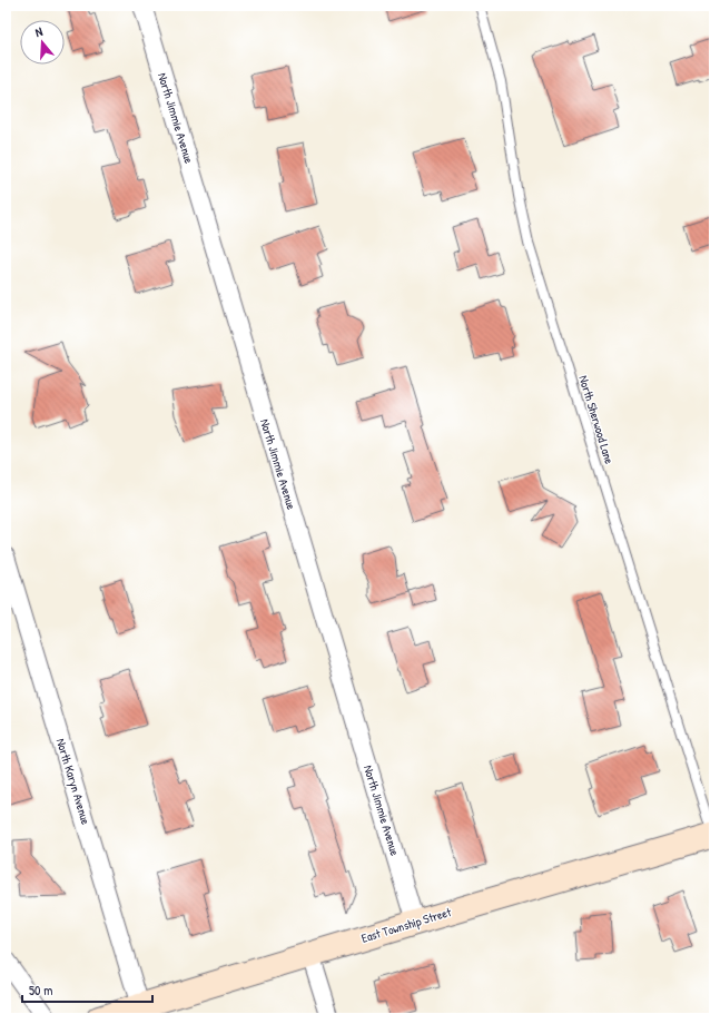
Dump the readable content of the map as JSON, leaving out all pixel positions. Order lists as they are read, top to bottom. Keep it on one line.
{"streets":{"street":["North Jimmie Avenue","North Karyn Avenue","East Township Street"],"lane":["North Sherwood Lane"]},"crossings":[["North Jimmie Avenue","East Township Street"],["North Sherwood Lane","East Township Street"],["North Karyn Avenue","East Township Street"]],"scale_bar":"50 m","north":"top"}
